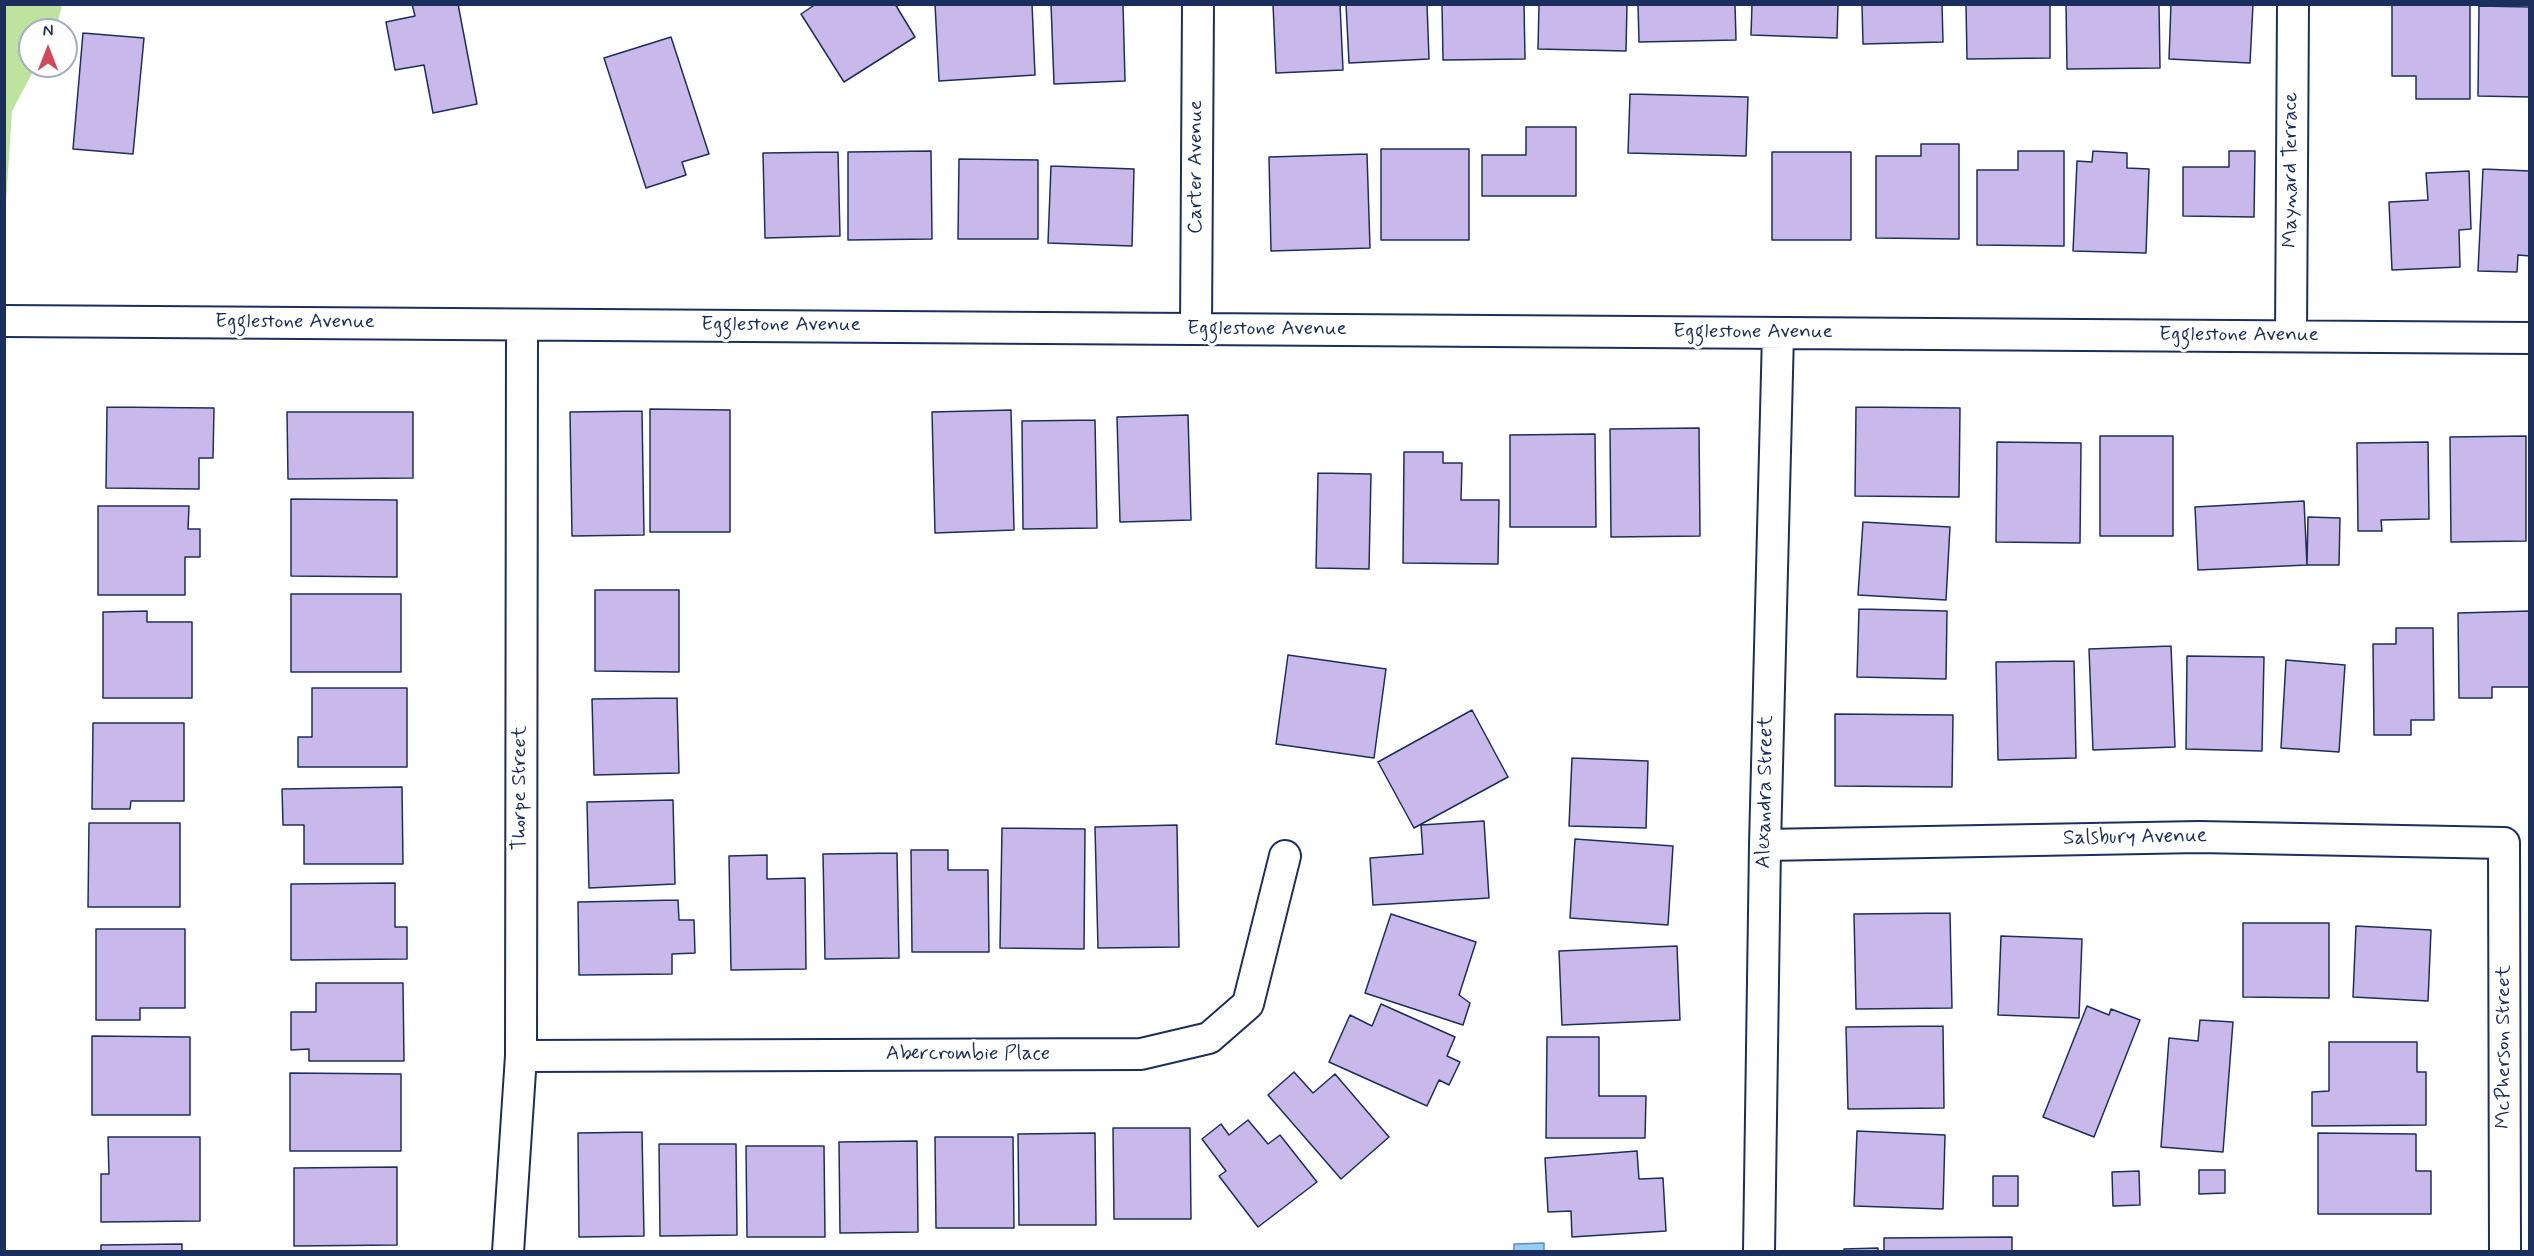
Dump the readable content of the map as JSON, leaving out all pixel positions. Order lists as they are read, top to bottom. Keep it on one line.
{"streets":{"street":["Carter Avenue","Maynard Terrace","Egglestone Avenue","Thorpe Street","Alexandra Street","Salsbury Avenue","McPherson Street","Abercrombie Place"]},"crossings":[["Carter Avenue","Egglestone Avenue"],["Maynard Terrace","Egglestone Avenue"],["Egglestone Avenue","Thorpe Street"],["Egglestone Avenue","Alexandra Street"],["Thorpe Street","Abercrombie Place"],["Alexandra Street","Salsbury Avenue"],["Salsbury Avenue","McPherson Street"]],"north":"top"}
